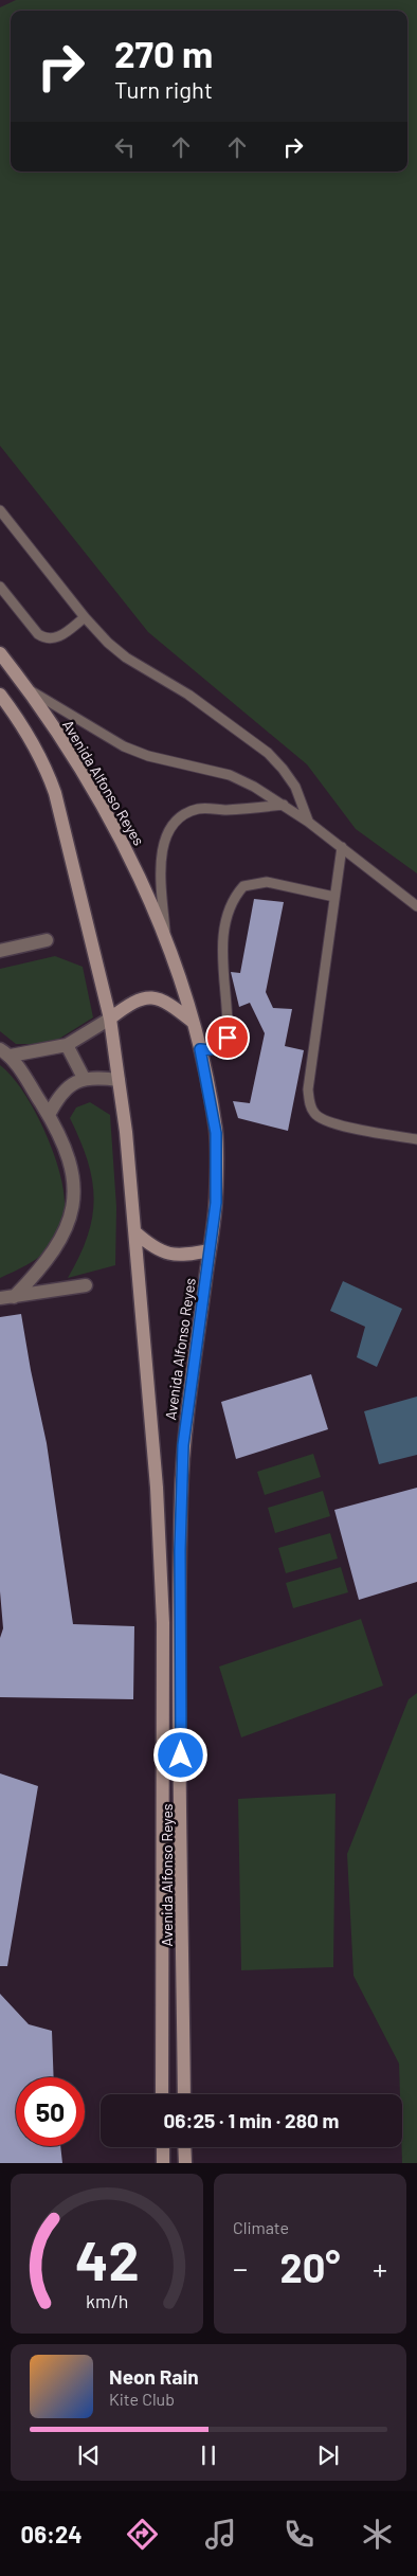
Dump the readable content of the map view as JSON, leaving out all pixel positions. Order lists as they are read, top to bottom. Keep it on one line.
{"streets":{"main road":["Avenida Alfonso Reyes"]},"page":{"turn":["270 m","Turn right"],"limit":"50","trip":"06:25 · 1 min · 280 m","tile":"Climate","heat":["−","20°","+"],"song":["Neon Rain","Kite Club"],"tabs":"06:24","gauge":["42","km/h"]}}
